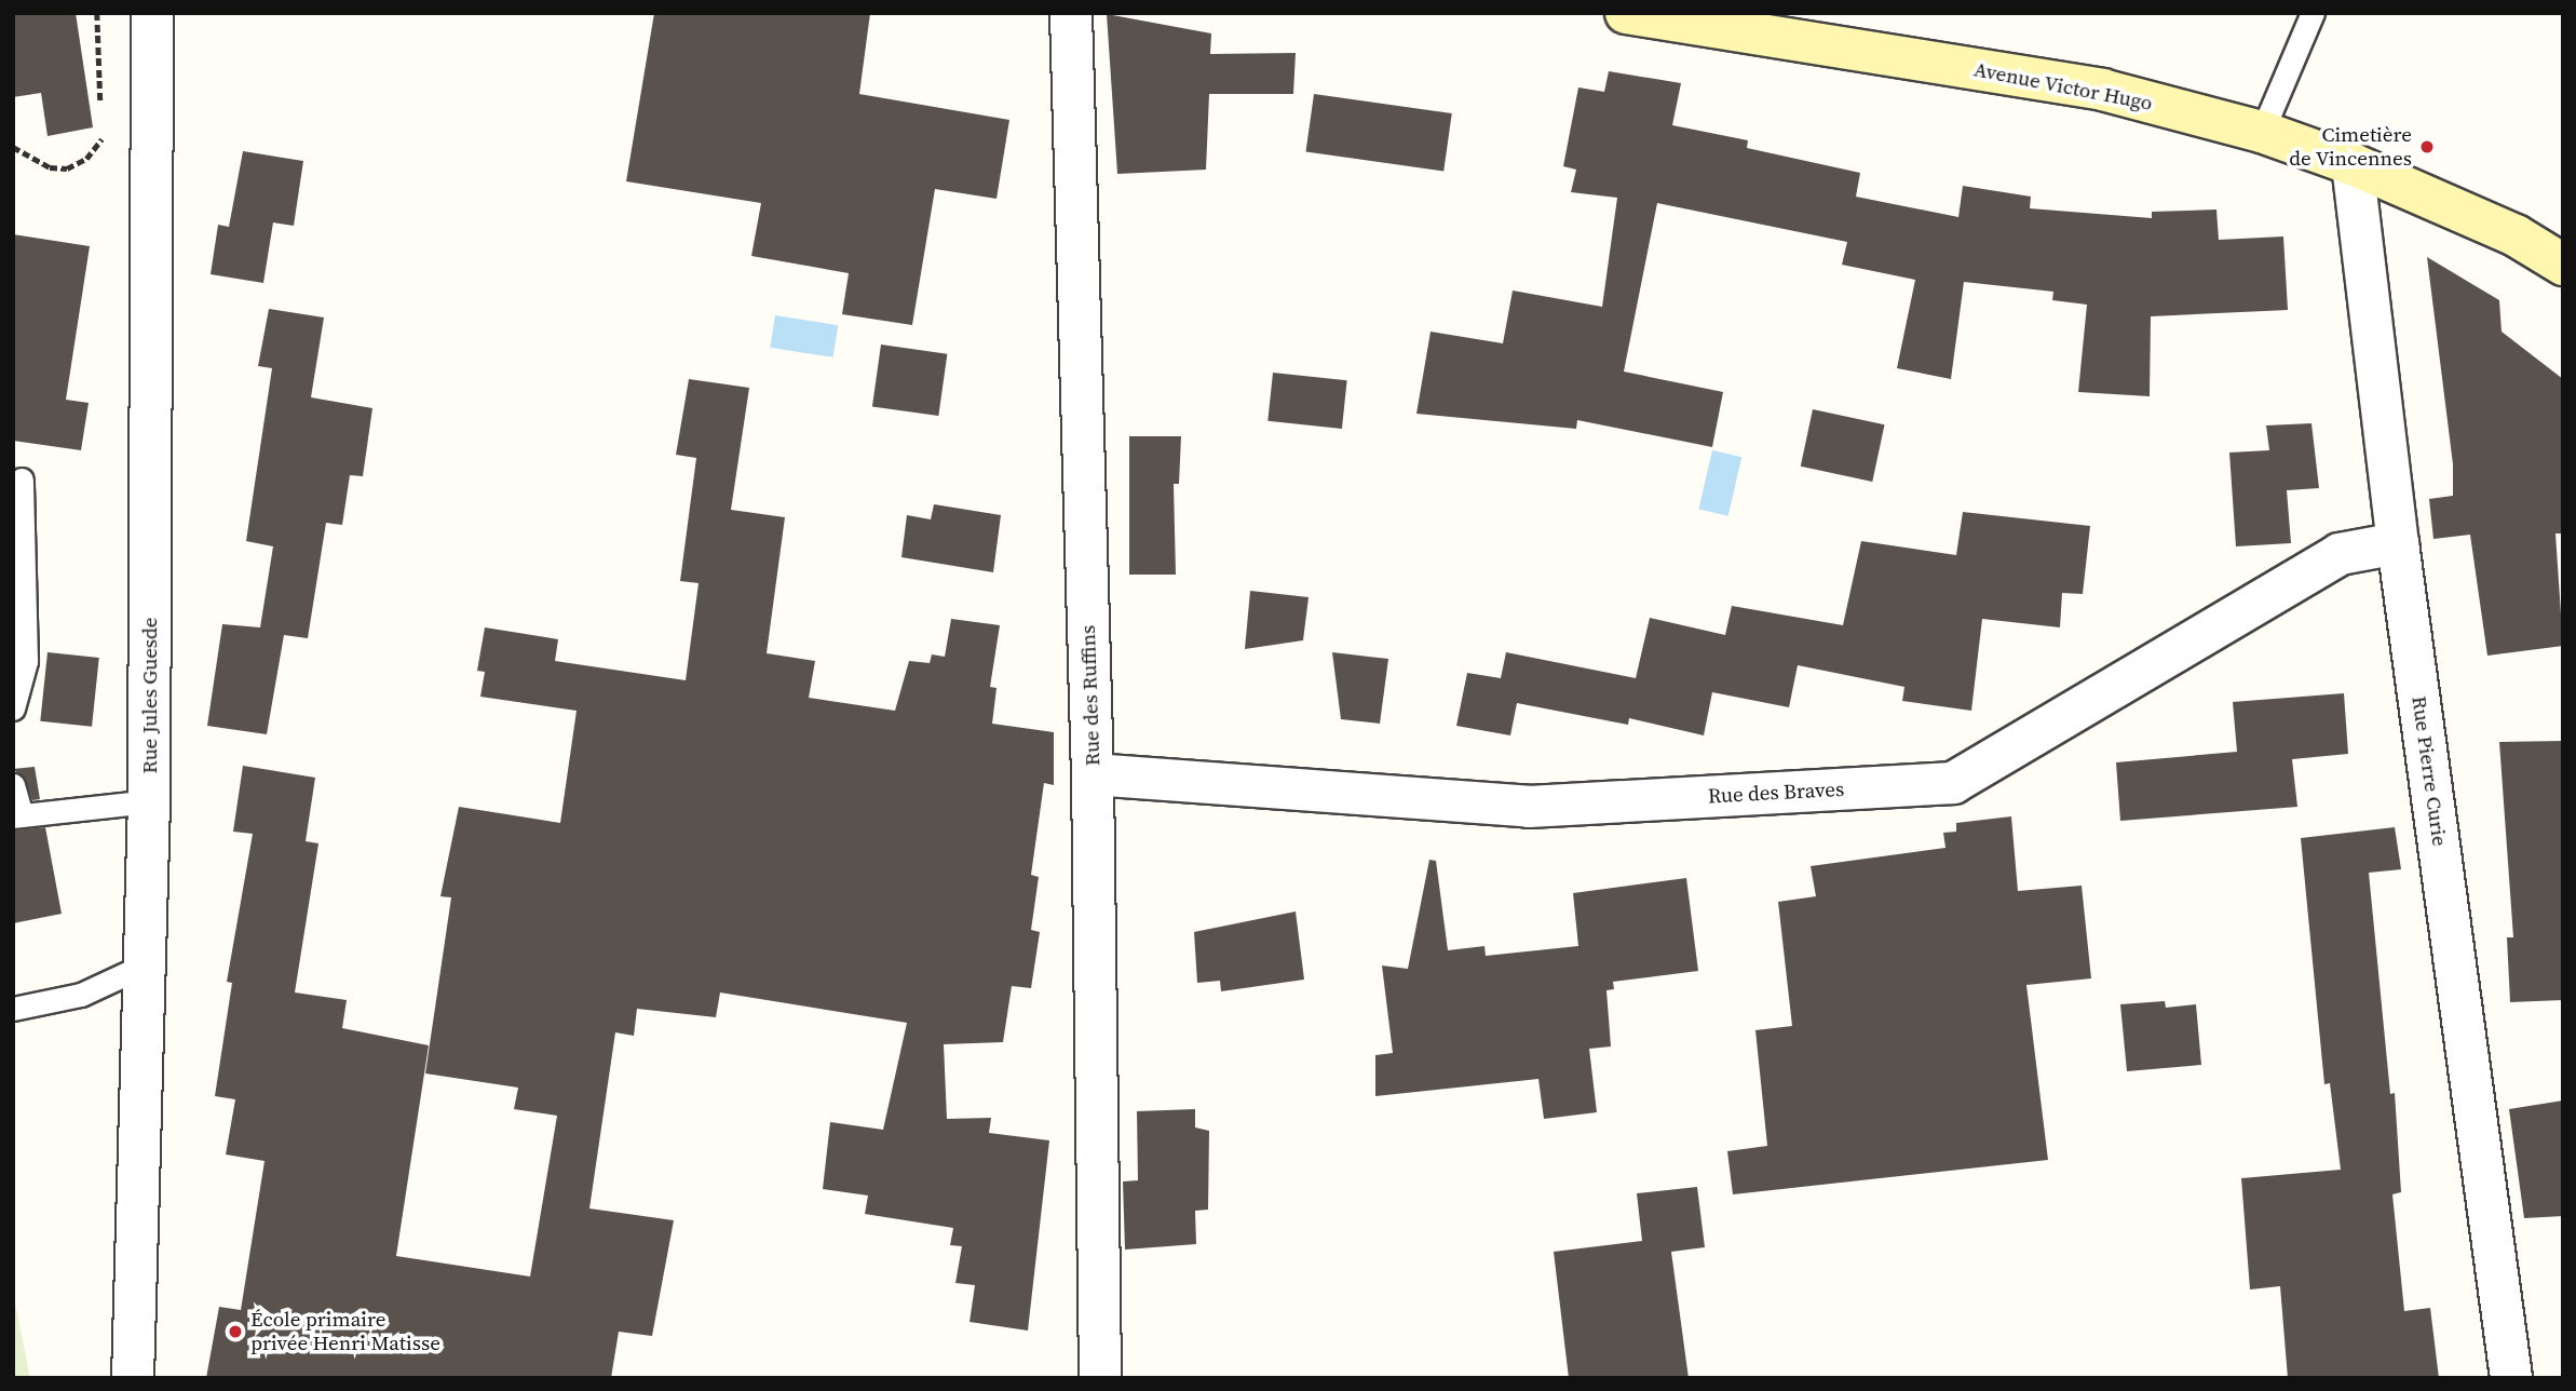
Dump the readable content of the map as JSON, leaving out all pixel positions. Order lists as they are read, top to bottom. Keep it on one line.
{"streets":{"street":["Avenue Victor Hugo","Rue Jules Guesde","Rue des Ruffins","Rue Pierre Curie","Rue des Braves"]},"crossings":[["Avenue Victor Hugo","Rue Pierre Curie"],["Rue des Ruffins","Rue des Braves"],["Rue Pierre Curie","Rue des Braves"]],"places":["Cimetière de Vincennes","École primaire privée Henri Matisse"]}
